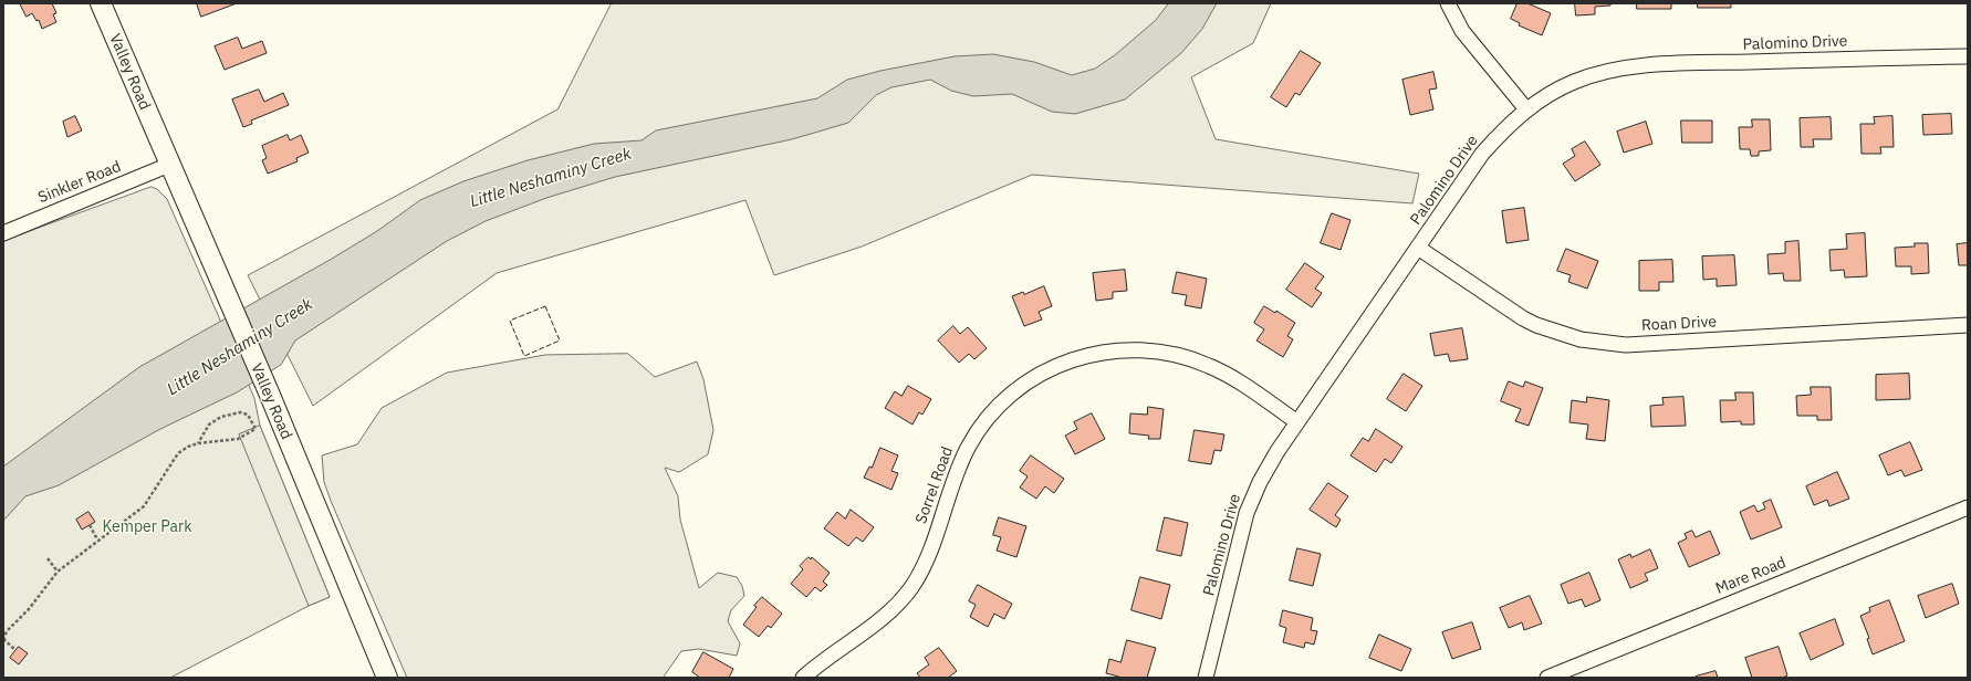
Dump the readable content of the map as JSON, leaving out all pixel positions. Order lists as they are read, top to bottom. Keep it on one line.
{"streets":{"street":["Palomino Drive","Valley Road","Sinkler Road","Roan Drive","Sorrel Road","Mare Road"]},"crossings":[["Palomino Drive","Roan Drive"],["Palomino Drive","Sorrel Road"],["Valley Road","Sinkler Road"]],"water":["Little Neshaminy Creek"],"parks":["Kemper Park"]}
